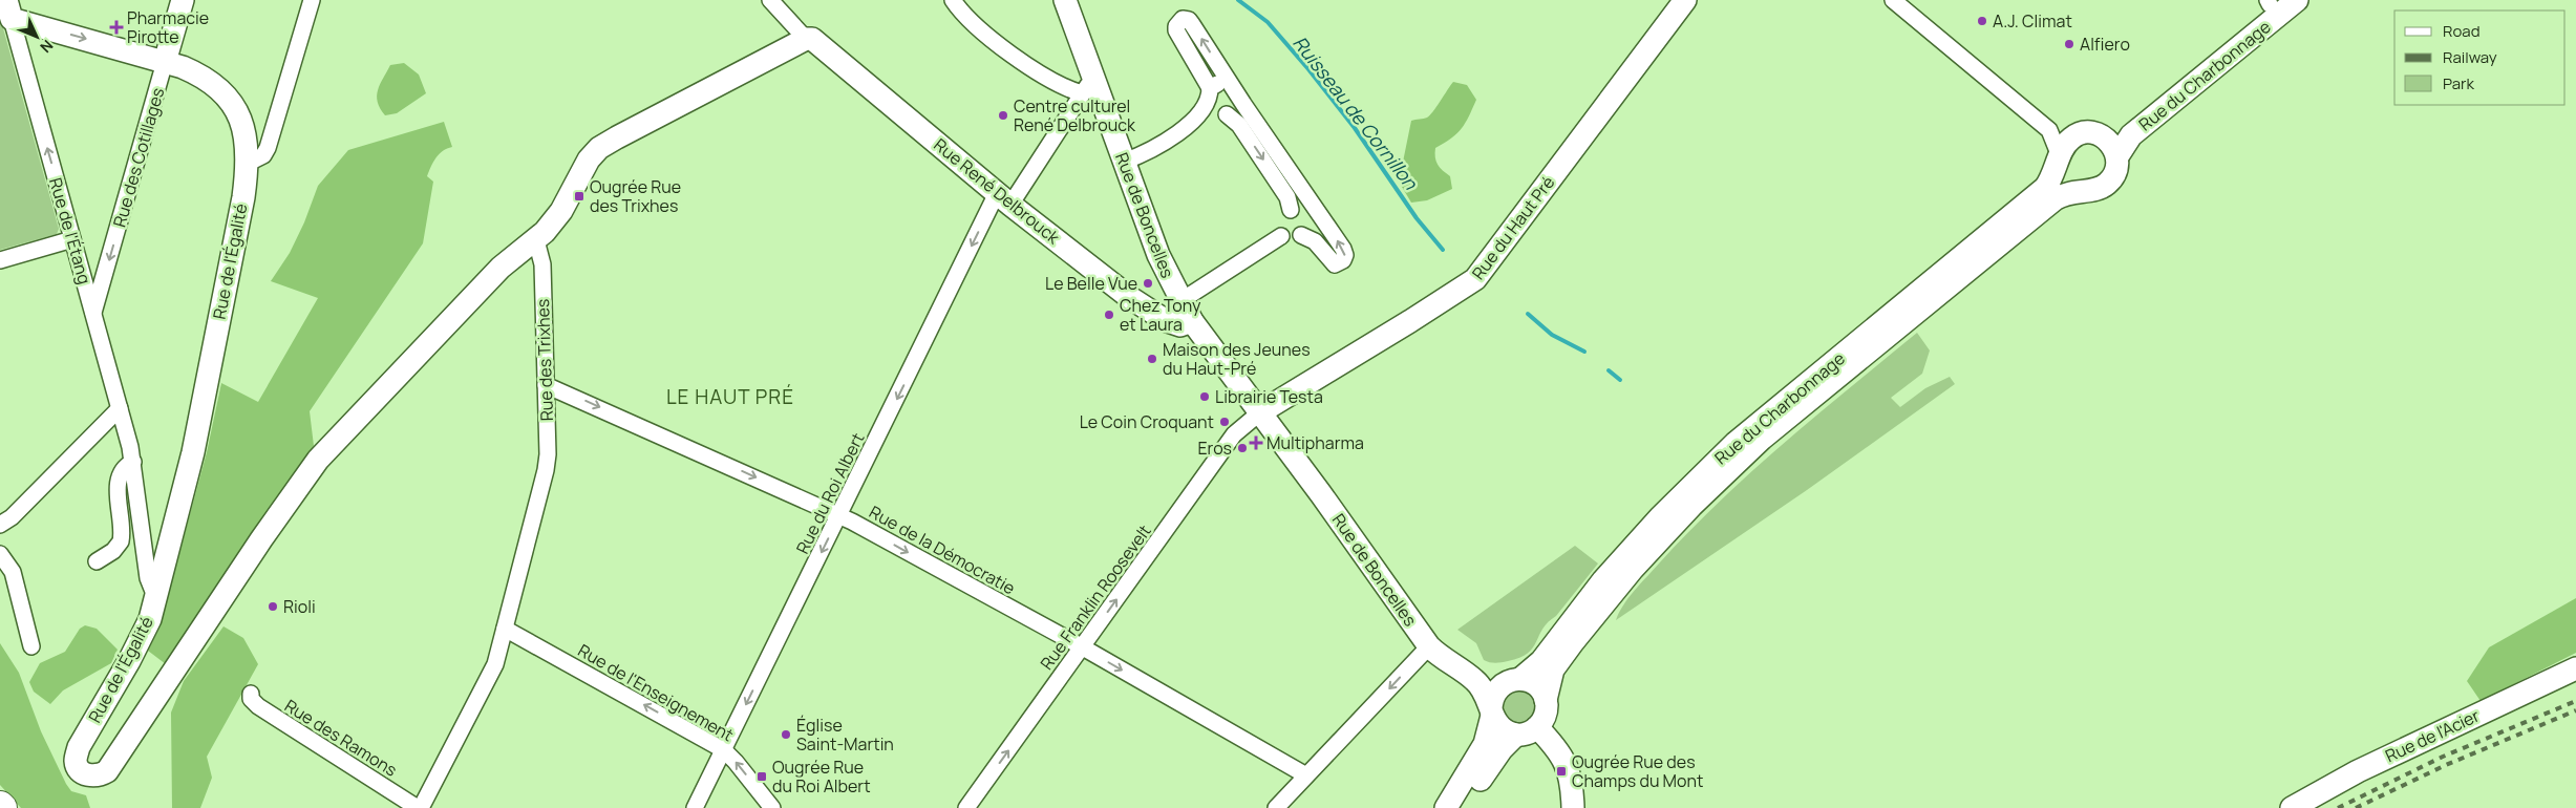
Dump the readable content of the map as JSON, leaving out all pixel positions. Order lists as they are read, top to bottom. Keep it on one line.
{"streets":{"main road":["Rue du Charbonnage","Rue des Cotillages","Rue René Delbrouck","Rue de Boncelles","Rue du Haut Pré","Rue de l'Égalité","Rue de l'Acier"],"street":["Rue de l'Étang","Rue des Trixhes","Rue du Roi Albert","Rue de la Démocratie","Rue Franklin Roosevelt","Rue de l'Enseignement","Rue des Ramons"]},"crossings":[["Rue du Charbonnage","Rue de Boncelles"],["Rue des Cotillages","Rue de l'Étang"],["Rue des Cotillages","Rue de l'Égalité"],["Rue René Delbrouck","Rue de Boncelles"],["Rue René Delbrouck","Rue du Roi Albert"],["Rue de Boncelles","Rue du Haut Pré"],["Rue de Boncelles","Rue du Roi Albert"],["Rue de Boncelles","Rue Franklin Roosevelt"],["Rue du Haut Pré","Rue Franklin Roosevelt"],["Rue de l'Étang","Rue de l'Égalité"],["Rue de l'Égalité","Rue des Trixhes"],["Rue des Trixhes","Rue de la Démocratie"],["Rue des Trixhes","Rue de l'Enseignement"],["Rue des Trixhes","Rue des Ramons"],["Rue du Roi Albert","Rue de la Démocratie"],["Rue du Roi Albert","Rue de l'Enseignement"],["Rue de la Démocratie","Rue Franklin Roosevelt"]],"one_way":["Rue des Cotillages","Rue de l'Étang","Rue du Roi Albert","Rue de la Démocratie","Rue Franklin Roosevelt","Rue de l'Enseignement"],"districts":["LE HAUT PRÉ"],"water":["Ruisseau de Cornillon"],"places":{"other":["A.J. Climat","Alfiero","Centre culturel René Delbrouck","Le Belle Vue","Chez Tony et Laura","Maison des Jeunes du Haut-Pré","Librairie Testa","Le Coin Croquant","Eros","Rioli","Église Saint-Martin"],"health":["Pharmacie Pirotte","Multipharma"],"transit":["Ougrée Rue des Trixhes","Ougrée Rue des Champs du Mont","Ougrée Rue du Roi Albert"]},"legend":["Road","Railway","Park"],"north":"bottom right"}
